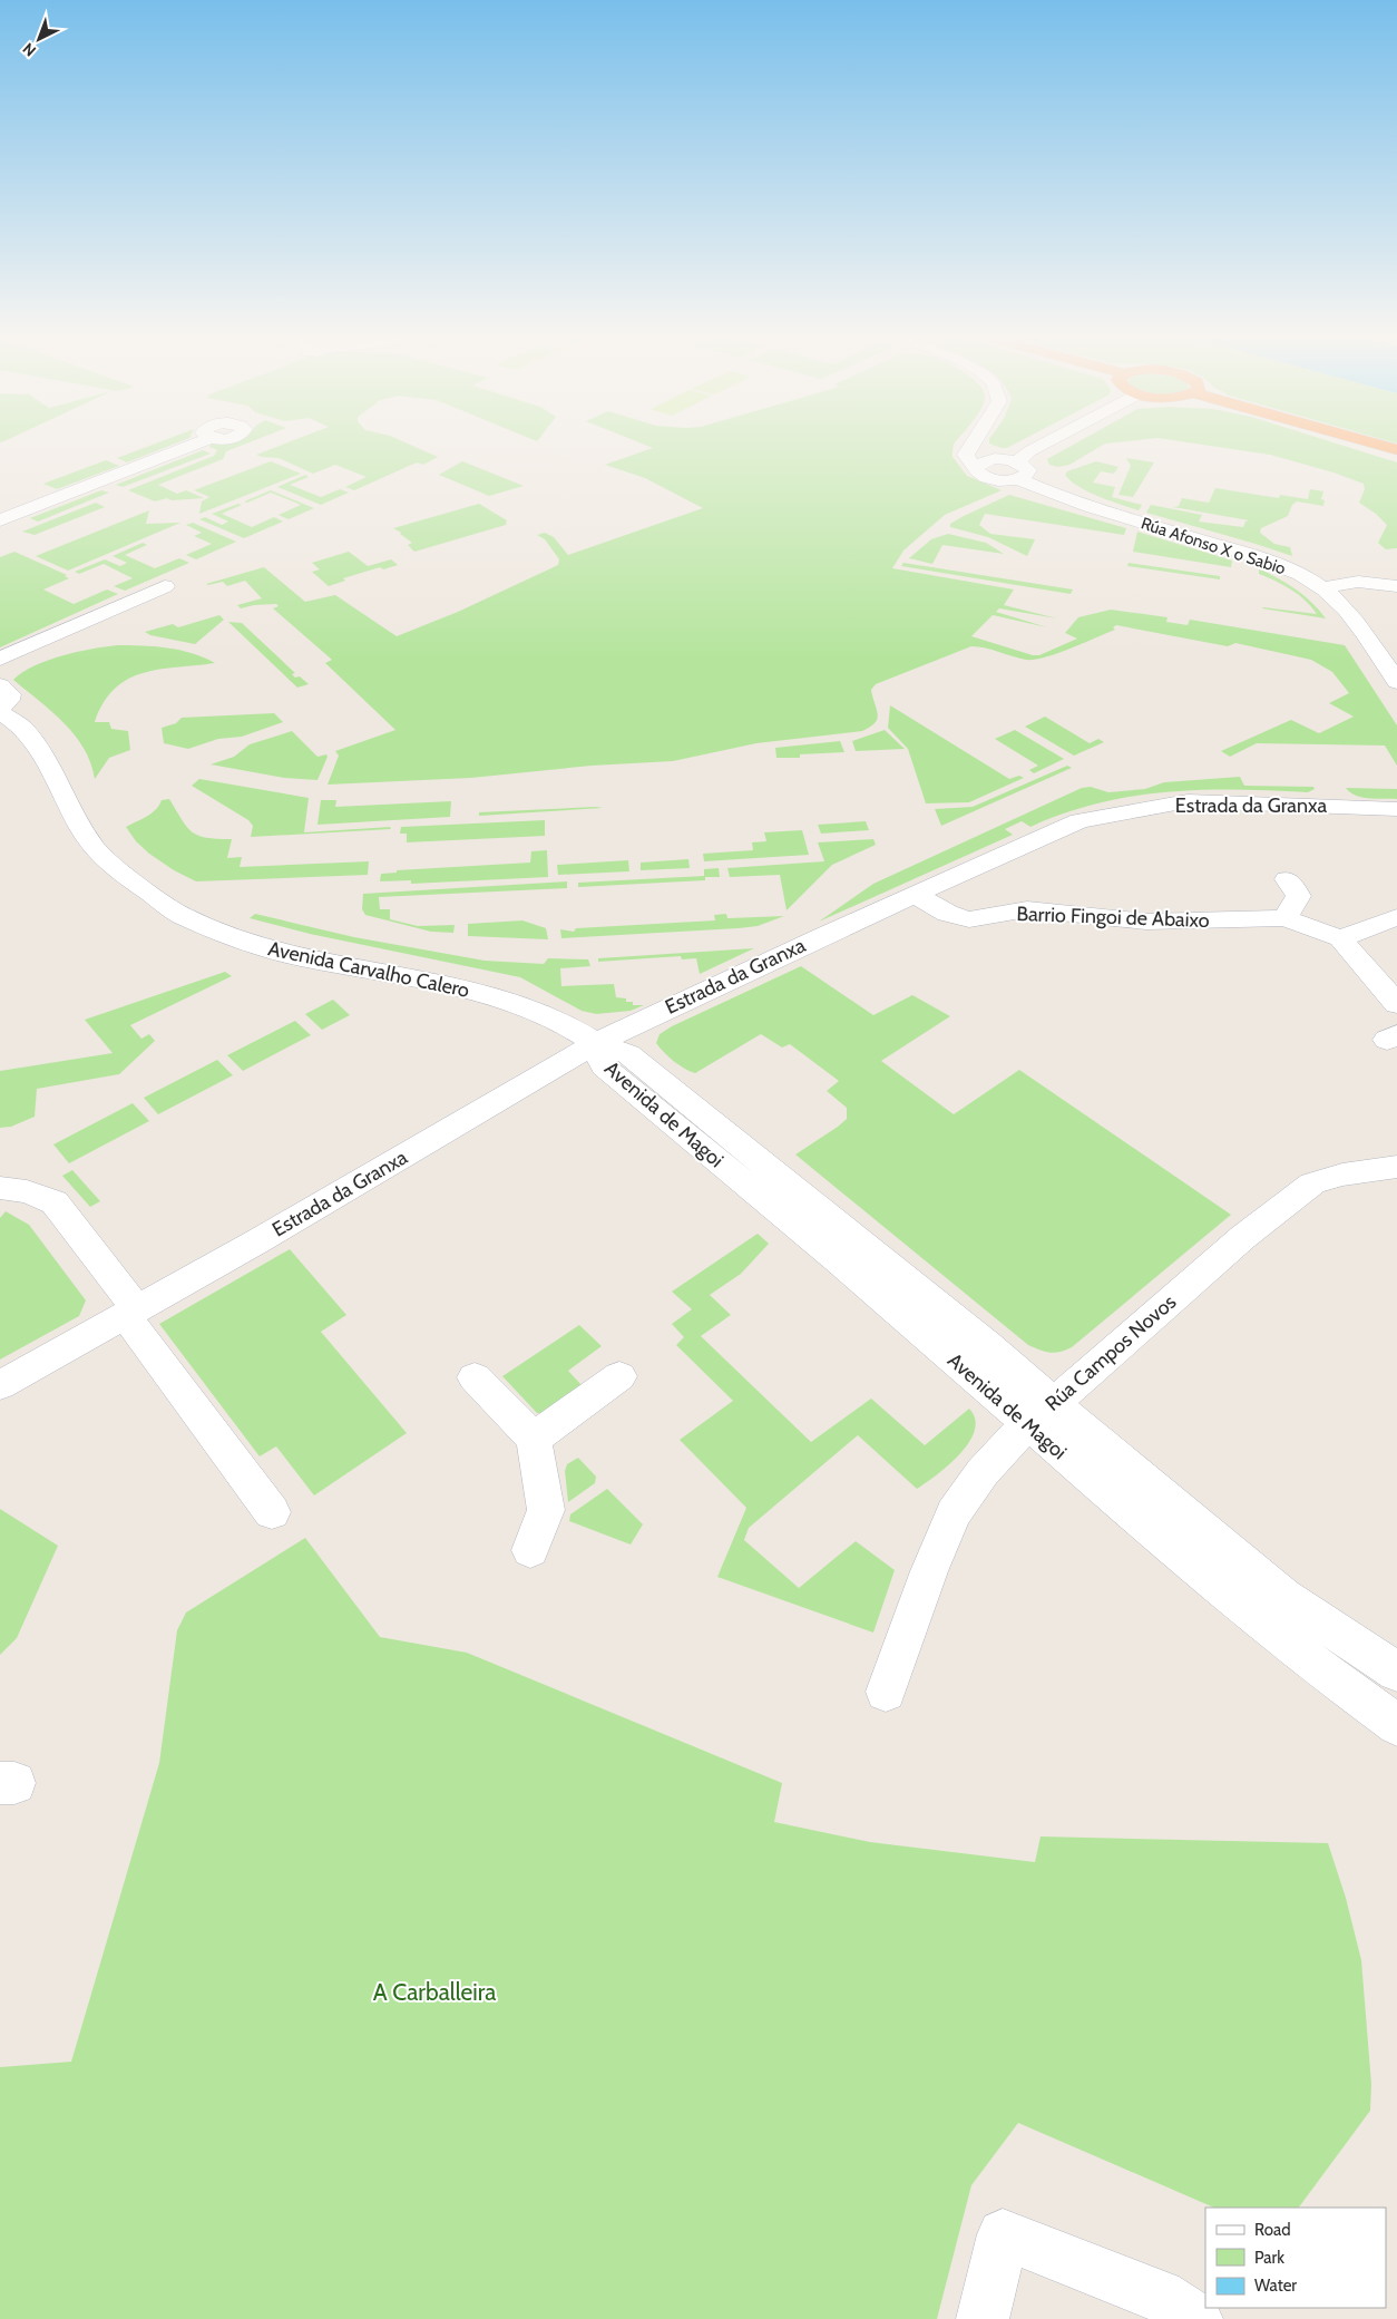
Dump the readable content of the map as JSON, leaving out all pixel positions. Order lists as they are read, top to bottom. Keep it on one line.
{"streets":{"street":["Rúa Afonso X o Sabio","Estrada da Granxa","Barrio Fingoi de Abaixo","Avenida Carvalho Calero","Avenida de Magoi","Rúa Campos Novos"]},"crossings":[["Estrada da Granxa","Barrio Fingoi de Abaixo"],["Estrada da Granxa","Avenida Carvalho Calero"],["Estrada da Granxa","Avenida de Magoi"],["Avenida Carvalho Calero","Avenida de Magoi"],["Avenida de Magoi","Rúa Campos Novos"]],"parks":["A Carballeira"],"legend":["Road","Park","Water"],"north":"bottom left"}
